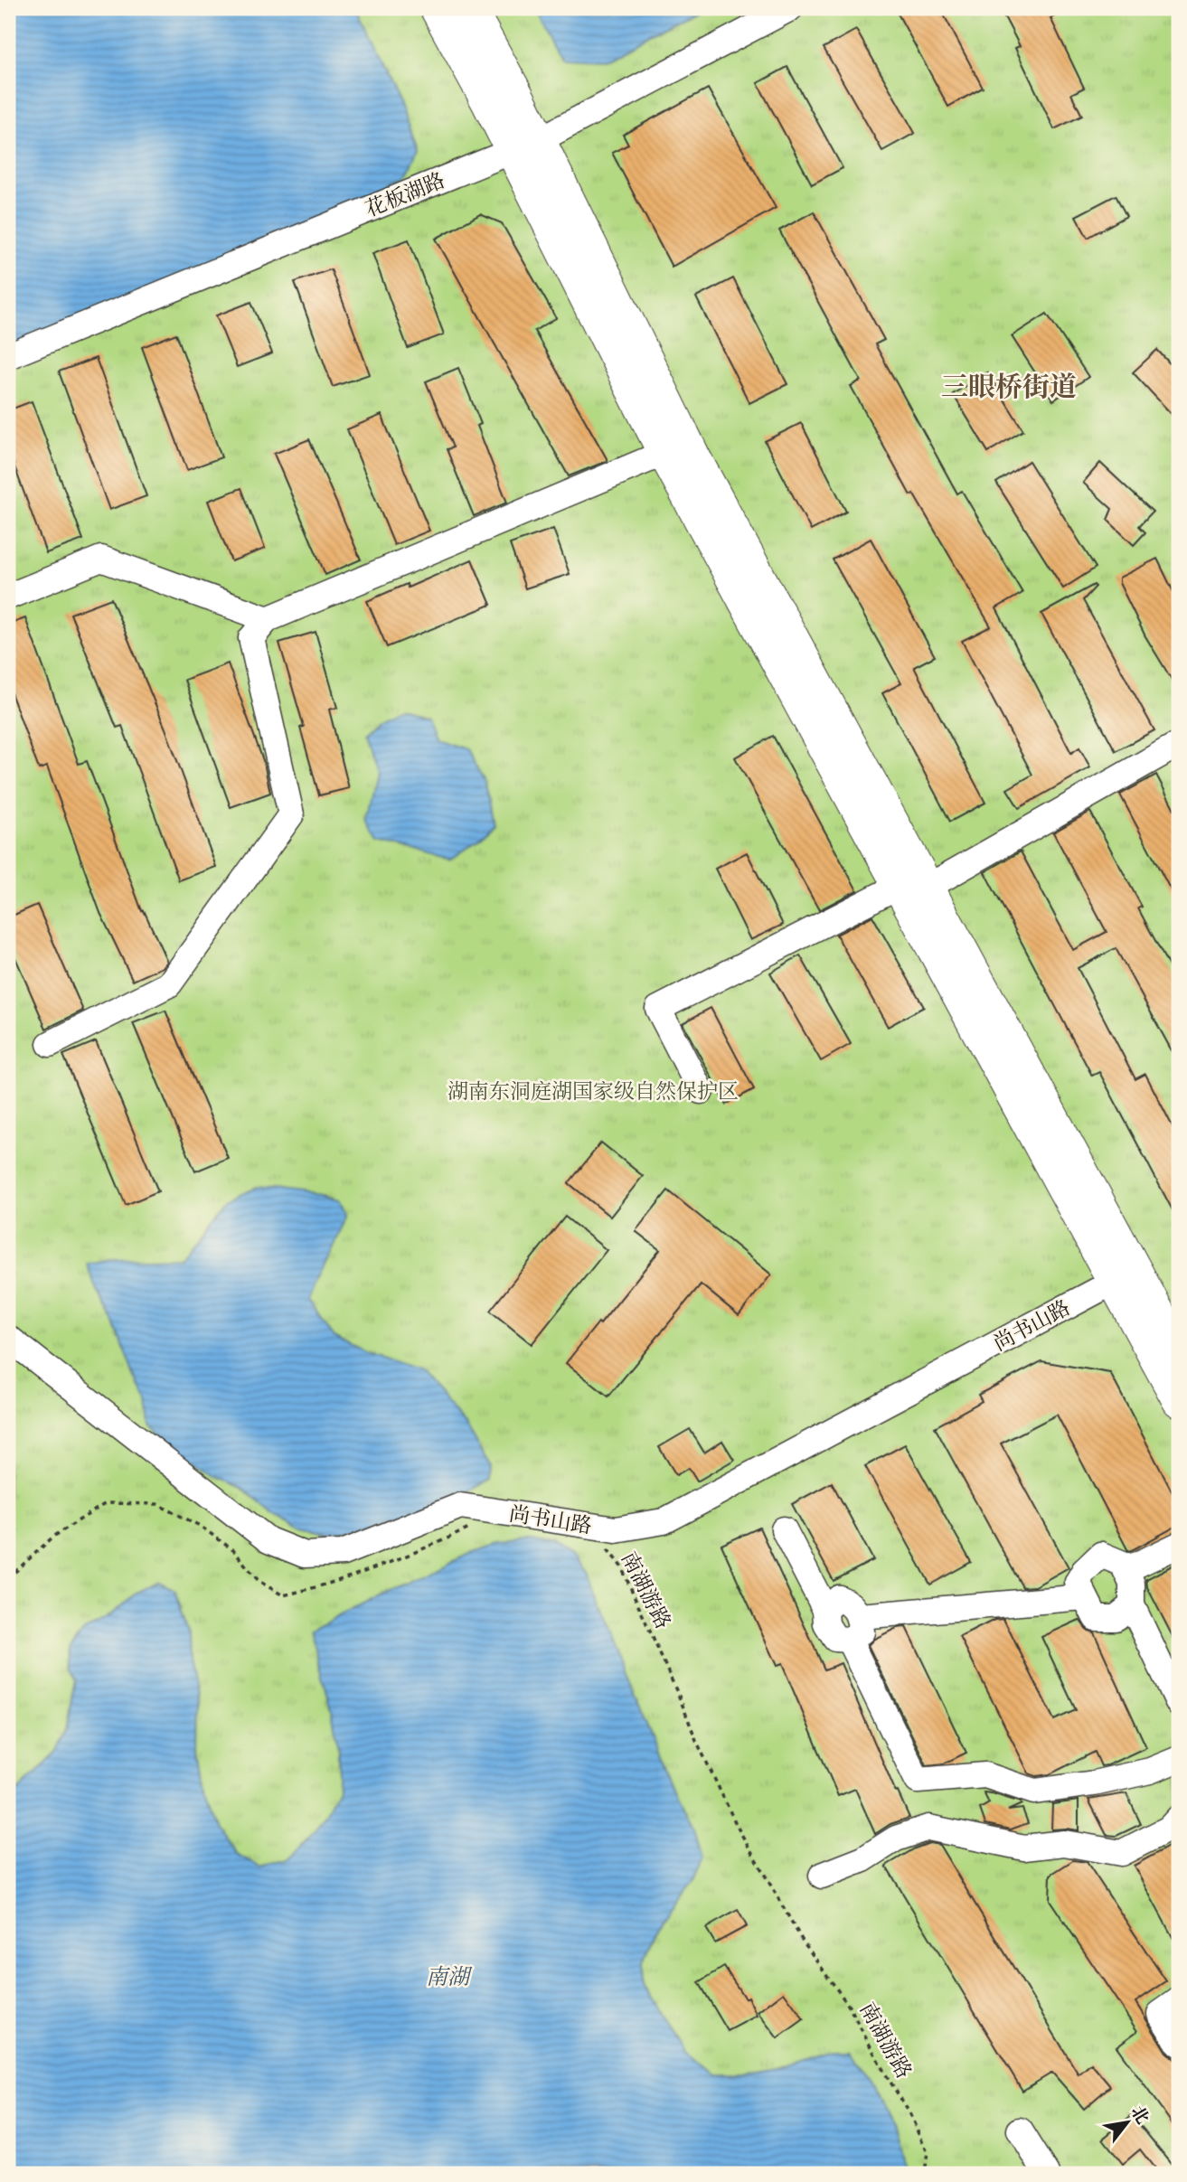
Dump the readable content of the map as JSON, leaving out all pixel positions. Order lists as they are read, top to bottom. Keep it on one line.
{"streets":{"street":["花板湖路","尚书山路"],"path":["南湖游路"]},"districts":["三眼桥街道"],"water":["南湖"],"parks":["湖南东洞庭湖国家级自然保护区"],"north":"top right"}
